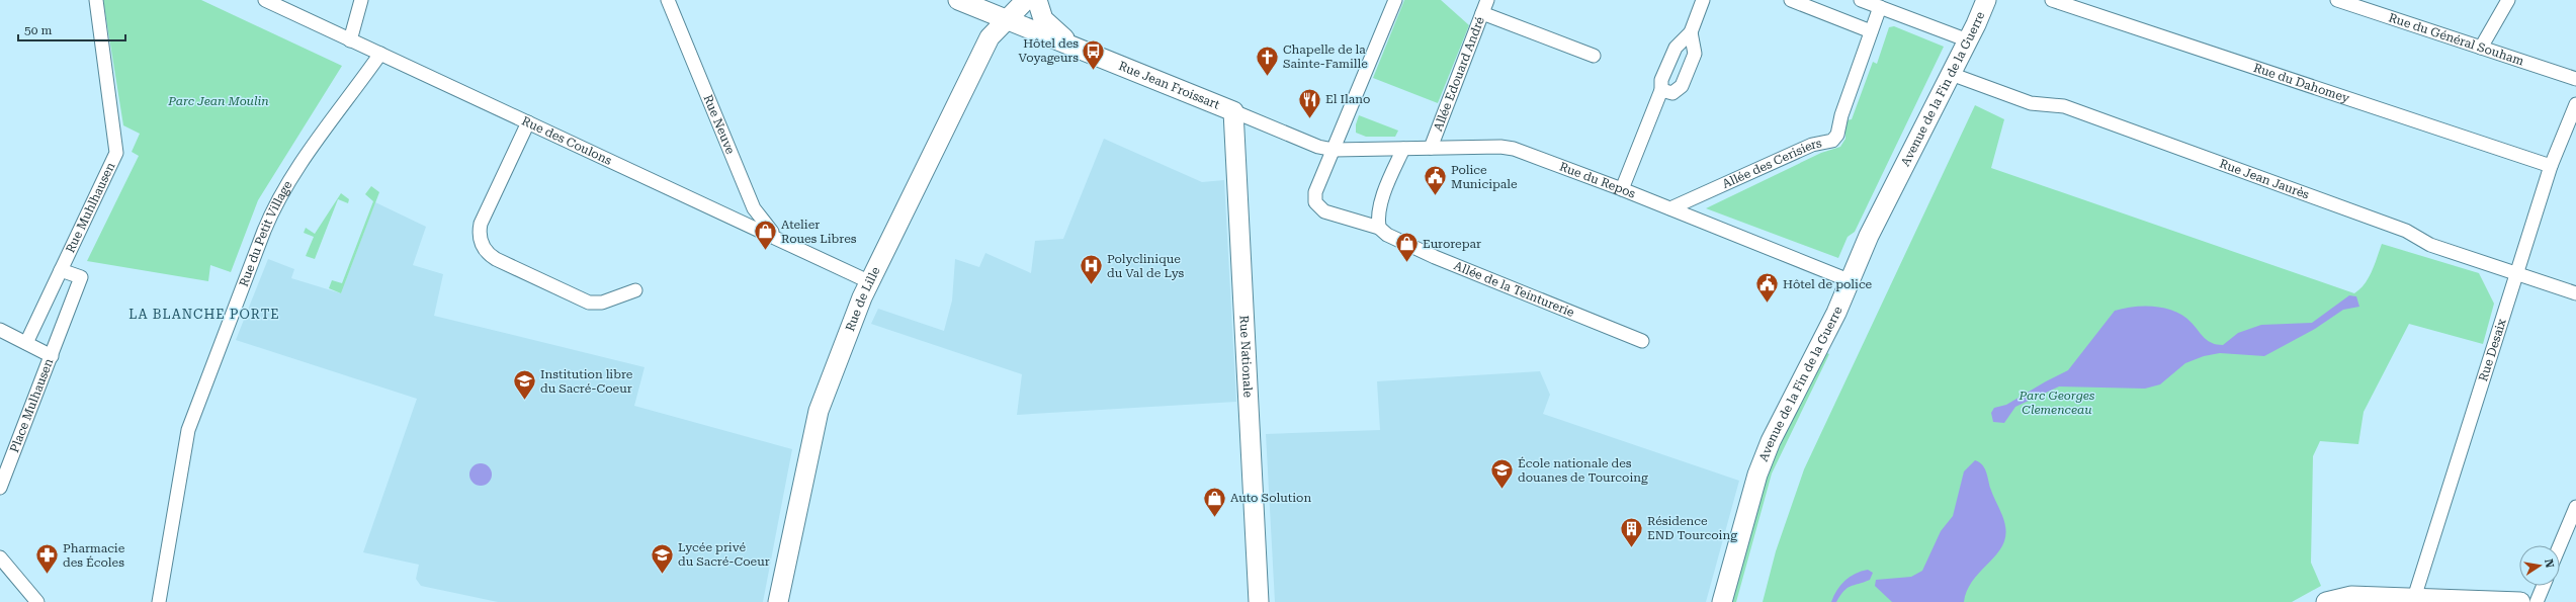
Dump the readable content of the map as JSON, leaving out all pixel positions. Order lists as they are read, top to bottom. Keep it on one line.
{"streets":{"main road":["Rue Jean Froissart","Avenue de la Fin de la Guerre","Rue de Lille","Rue Nationale"],"street":["Rue du Général Souham","Allée Edouard André","Rue du Dahomey","Rue Neuve","Rue des Coulons","Allée des Cerisiers","Rue Jean Jaurès","Rue du Repos","Rue Muhlhausen","Rue du Petit Village","Allée de la Teinturerie","Rue Desaix","Place Mulhausen"]},"crossings":[["Allée Edouard André","Rue du Repos"],["Rue du Dahomey","Rue Desaix"],["Rue Jean Froissart","Rue du Repos"],["Rue Jean Froissart","Allée de la Teinturerie"],["Rue Jean Froissart","Rue de Lille"],["Rue Jean Froissart","Rue Nationale"],["Avenue de la Fin de la Guerre","Rue Jean Jaurès"],["Avenue de la Fin de la Guerre","Rue du Repos"],["Rue Neuve","Rue des Coulons"],["Rue des Coulons","Rue du Petit Village"],["Rue des Coulons","Rue de Lille"],["Allée des Cerisiers","Rue du Repos"],["Rue Jean Jaurès","Rue Desaix"],["Rue du Repos","Allée de la Teinturerie"],["Rue Muhlhausen","Place Mulhausen"]],"districts":["LA BLANCHE PORTE"],"parks":["Parc Jean Moulin","Parc Georges Clemenceau"],"places":{"bus stop":["Hôtel des Voyageurs"],"church":["Chapelle de la Sainte-Famille"],"restaurant":["El Ilano"],"public building":["Police Municipale","Hôtel de police"],"shop":["Atelier Roues Libres","Eurorepar","Auto Solution"],"hospital":["Polyclinique du Val de Lys"],"school or university":["Institution libre du Sacré-Coeur","École nationale des douanes de Tourcoing","Lycée privé du Sacré-Coeur"],"building":["Résidence END Tourcoing"],"pharmacy":["Pharmacie des Écoles"]},"scale_bar":"50 m","north":"right"}
